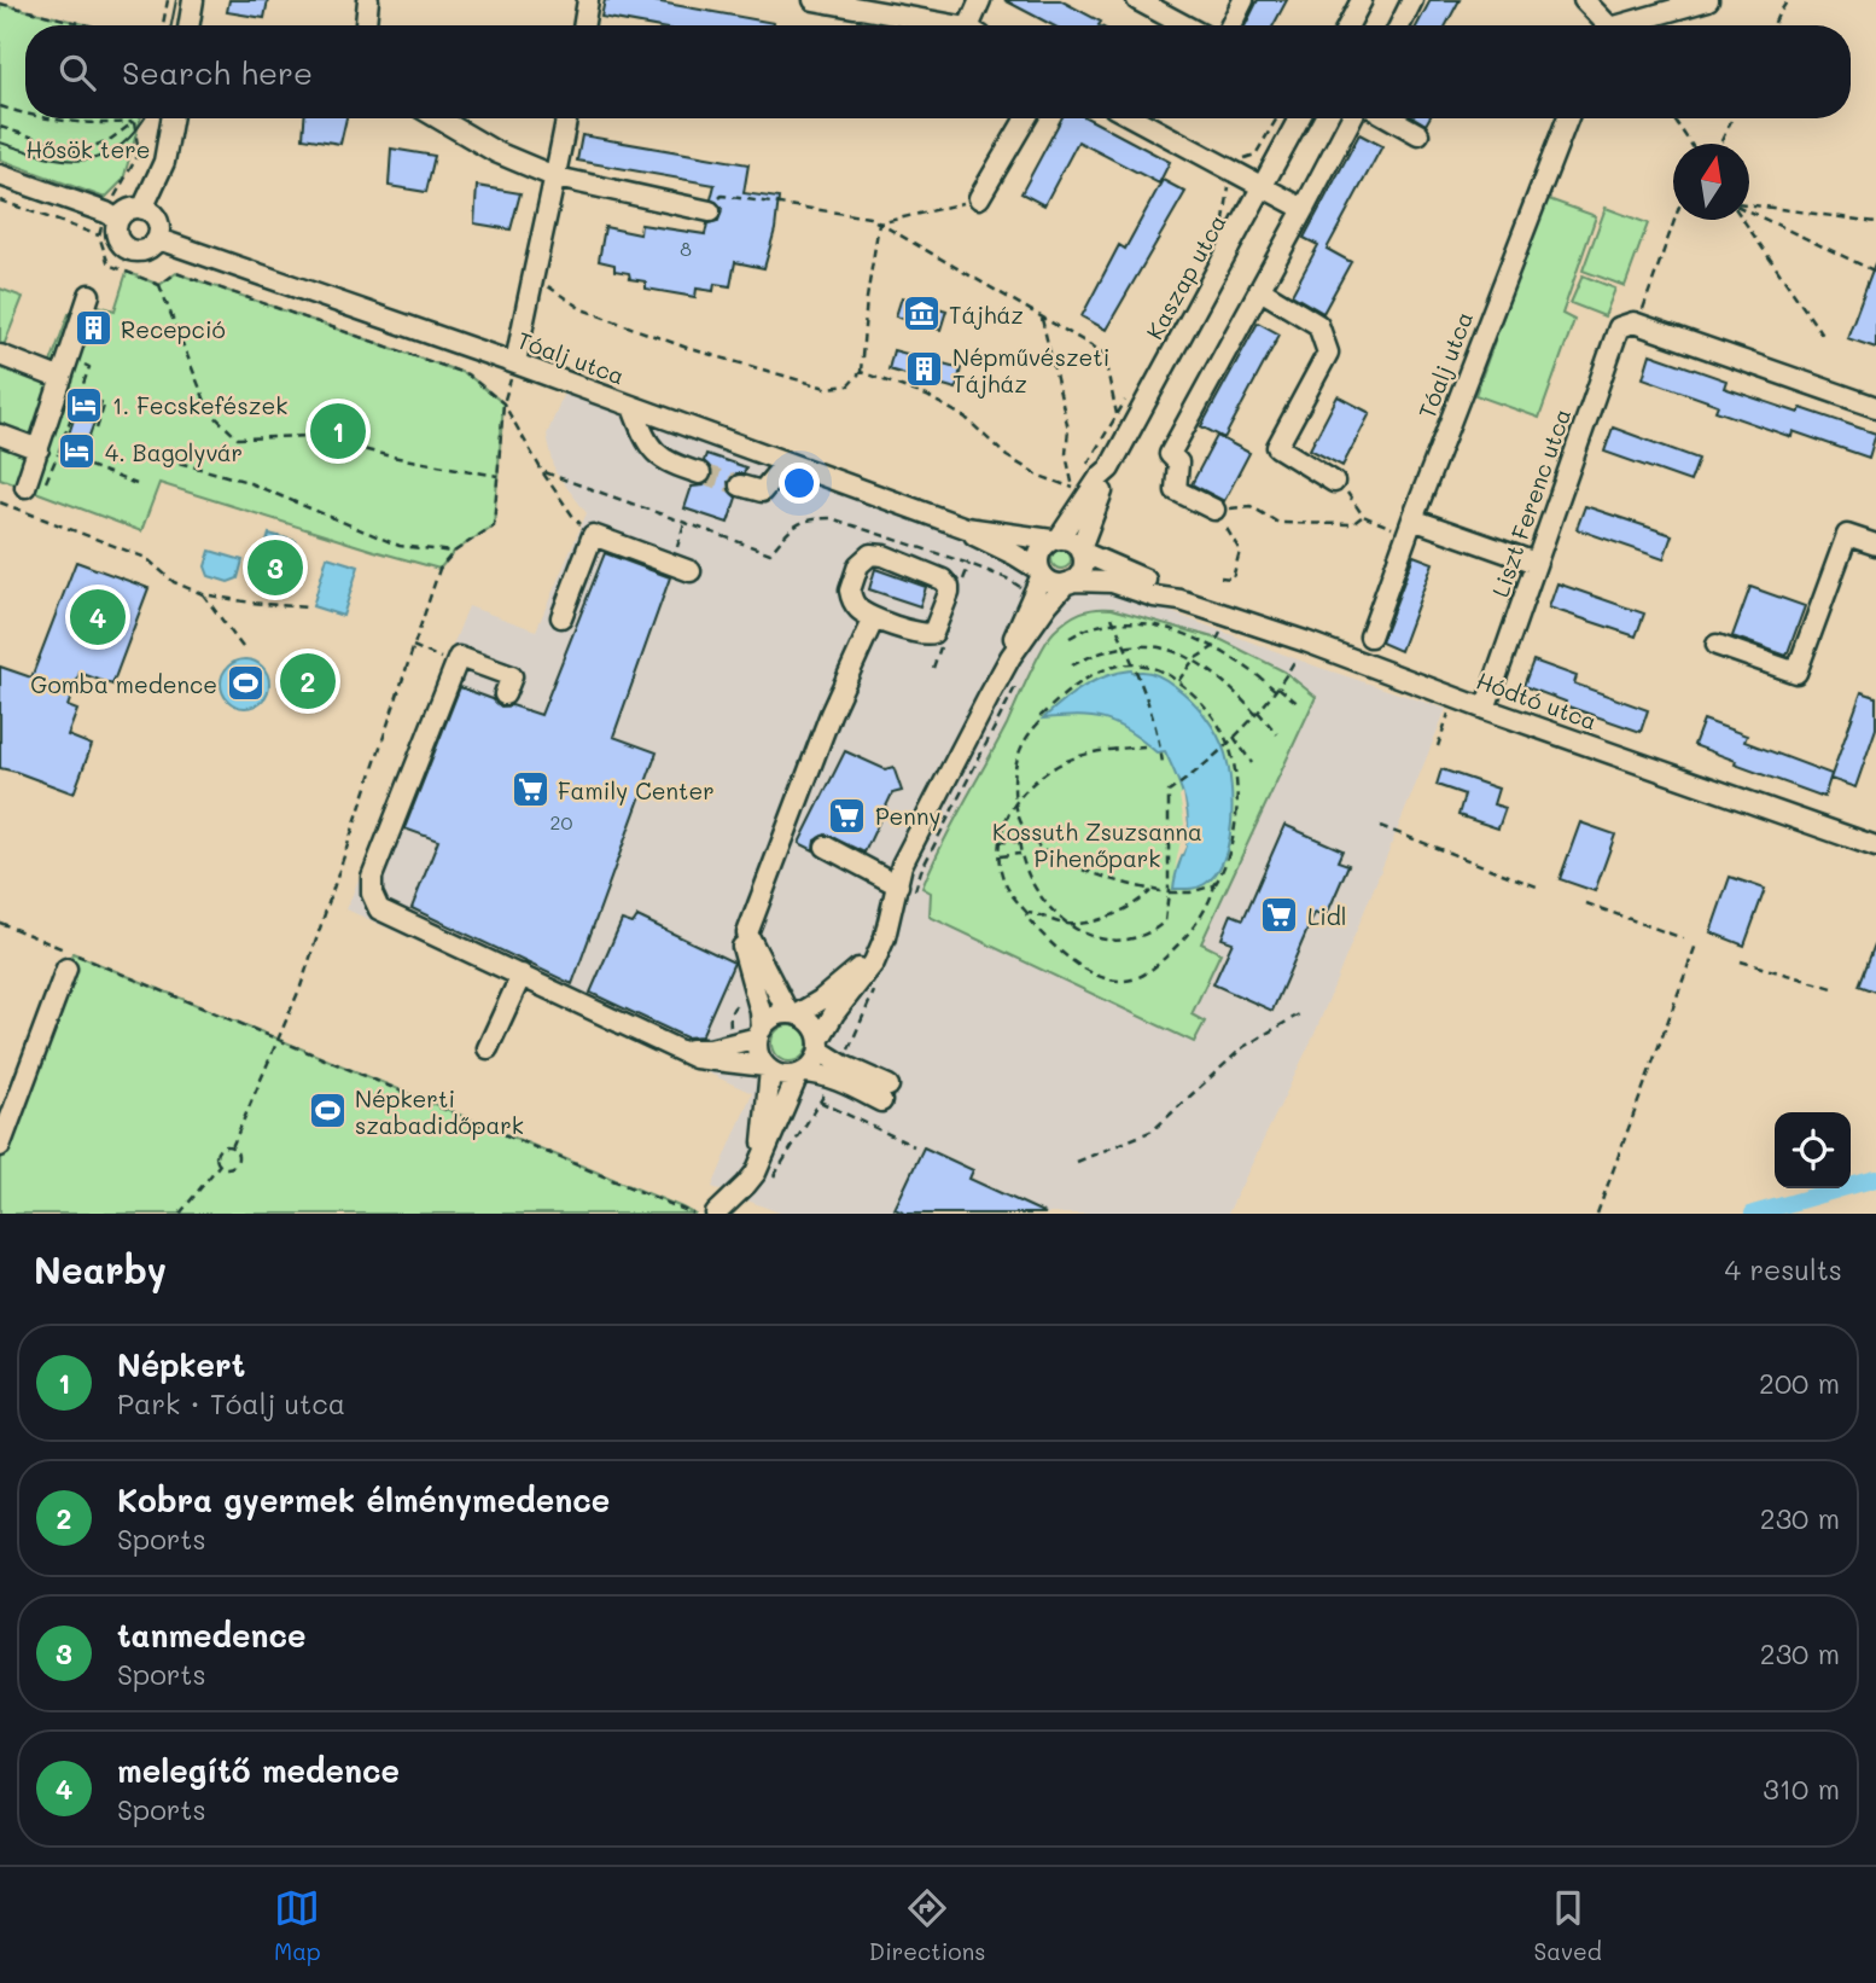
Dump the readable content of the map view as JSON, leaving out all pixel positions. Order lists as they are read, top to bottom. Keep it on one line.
{"streets":{"street":["Kaszap utca","Tóalj utca","Liszt Ferenc utca","Hódtó utca"]},"crossings":[["Kaszap utca","Tóalj utca"],["Kaszap utca","Hódtó utca"],["Tóalj utca","Hódtó utca"],["Liszt Ferenc utca","Hódtó utca"]],"parks":["Hősök tere","Kossuth Zsuzsanna Pihenőpark"],"places":{"museum":["Tájház"],"building":["Recepció","Népművészeti Tájház"],"hotel":["1. Fecskefészek","4. Bagolyvár"],"sports":["Gomba medence","Népkerti szabadidőpark"],"supermarket":["Family Center","Penny","Lidl"]},"house_numbers":["8","20"],"north":"top","page":{"search":"Search here","pins":["1","3","4","2"],"heading":["Nearby","4 results"],"list":[{"mark":"1","name":"Népkert","note":"Park · Tóalj utca","value":"200 m"},{"mark":"2","name":"Kobra gyermek élménymedence","note":"Sports","value":"230 m"},{"mark":"3","name":"tanmedence","note":"Sports","value":"230 m"},{"mark":"4","name":"melegítő medence","note":"Sports","value":"310 m"}],"nav":["Map","Directions","Saved"]}}
